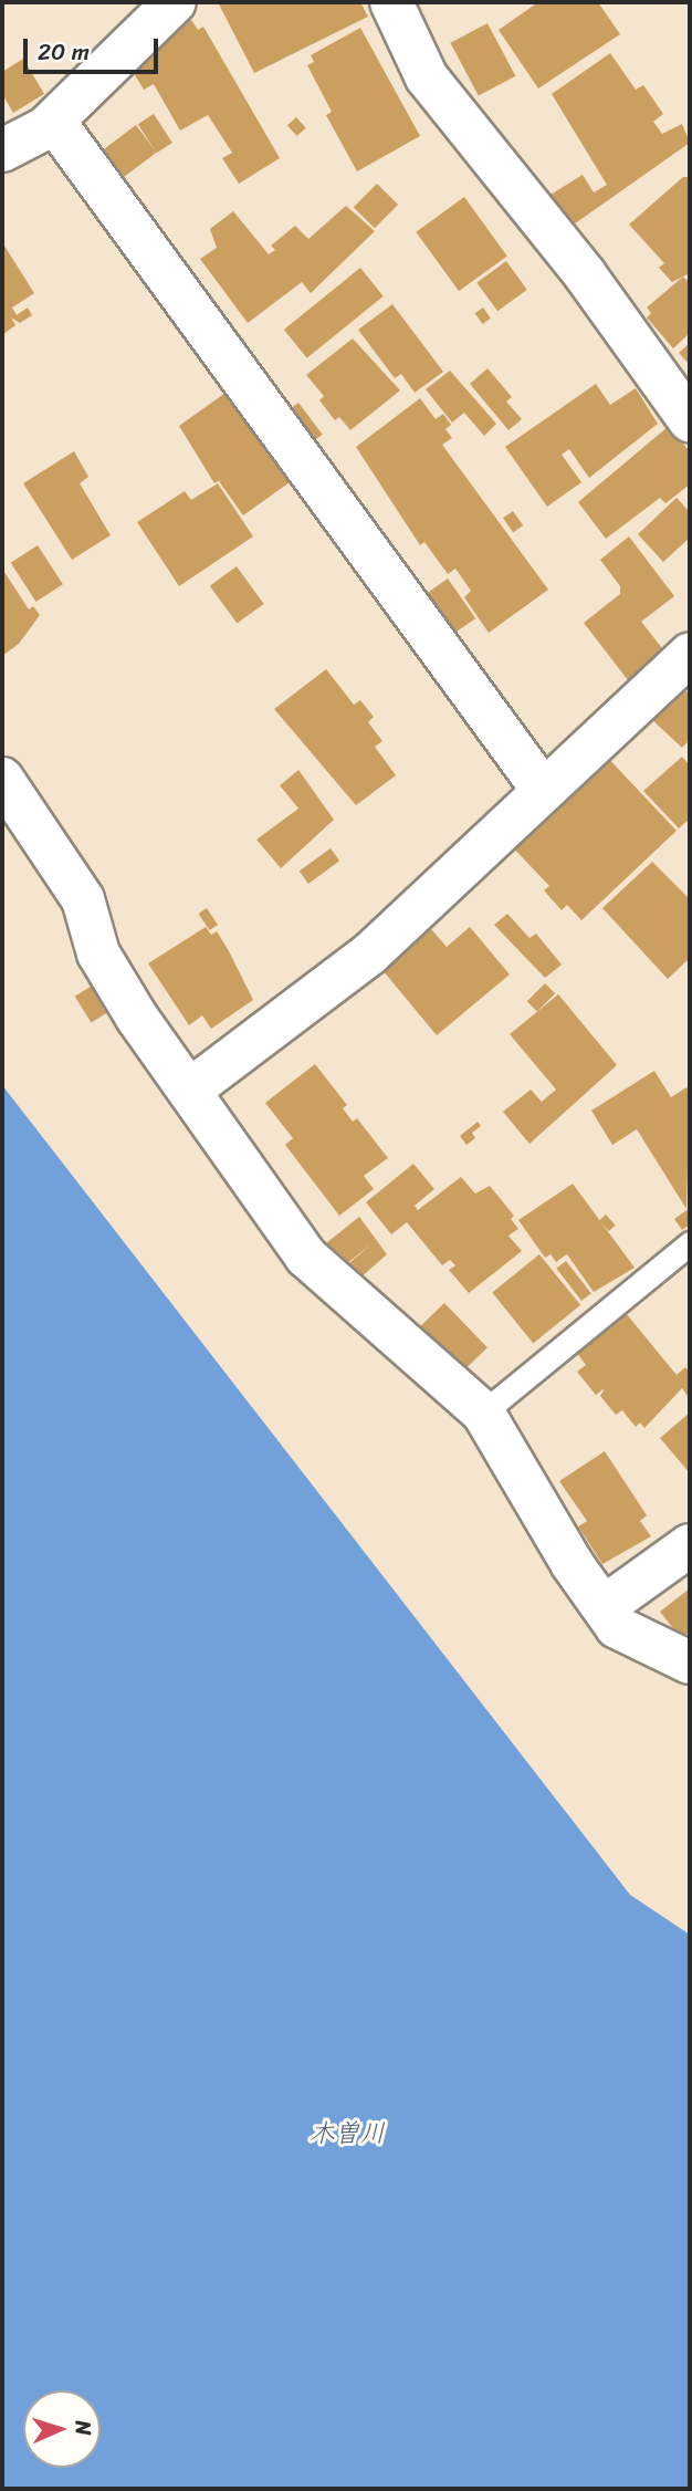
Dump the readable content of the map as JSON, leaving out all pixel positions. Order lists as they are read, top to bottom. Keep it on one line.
{"water":["木曽川"],"scale_bar":"20 m","north":"right"}
